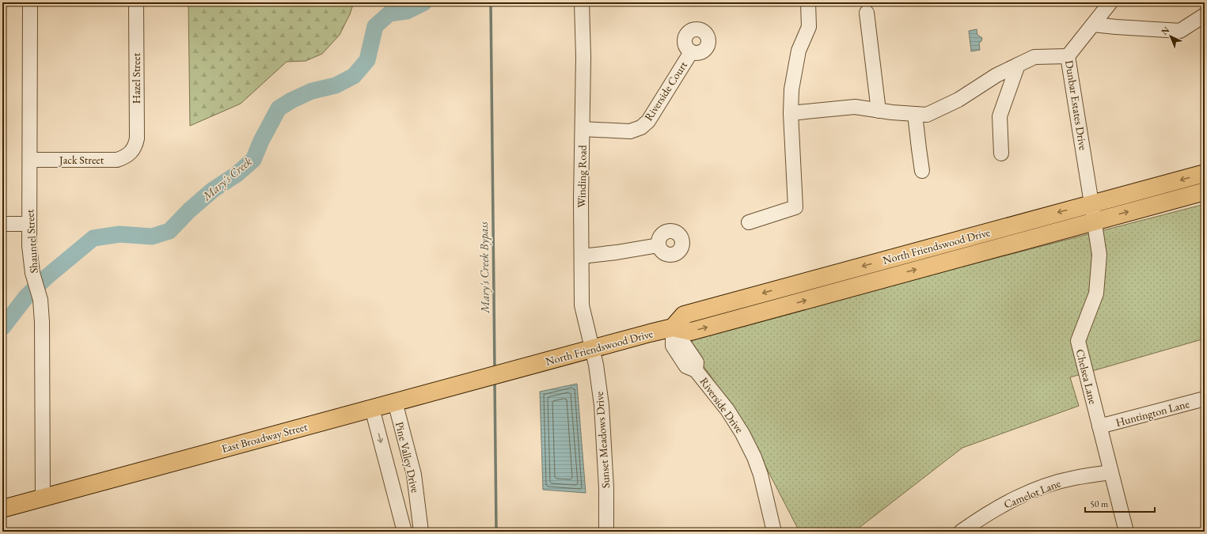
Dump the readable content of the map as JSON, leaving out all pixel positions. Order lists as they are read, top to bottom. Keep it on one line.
{"streets":{"main road":["North Friendswood Drive","East Broadway Street"],"street":["Hazel Street","Riverside Court","Dunbar Estates Drive","Jack Street","Winding Road","Shauntel Street","Chelsea Lane","Riverside Drive","Huntington Lane","Sunset Meadows Drive","Pine Valley Drive","Camelot Lane"]},"crossings":[["Hazel Street","Jack Street"],["Riverside Court","Winding Road"],["Dunbar Estates Drive","North Friendswood Drive"],["Dunbar Estates Drive","Chelsea Lane"],["Jack Street","Shauntel Street"],["Winding Road","North Friendswood Drive"],["Winding Road","Sunset Meadows Drive"],["Shauntel Street","East Broadway Street"],["North Friendswood Drive","Chelsea Lane"],["North Friendswood Drive","Riverside Drive"],["North Friendswood Drive","East Broadway Street"],["North Friendswood Drive","Sunset Meadows Drive"],["Chelsea Lane","Huntington Lane"],["Chelsea Lane","Camelot Lane"],["East Broadway Street","Pine Valley Drive"]],"water":["Mary's Creek","Mary's Creek Bypass"],"scale_bar":"50 m","north":"top left"}
